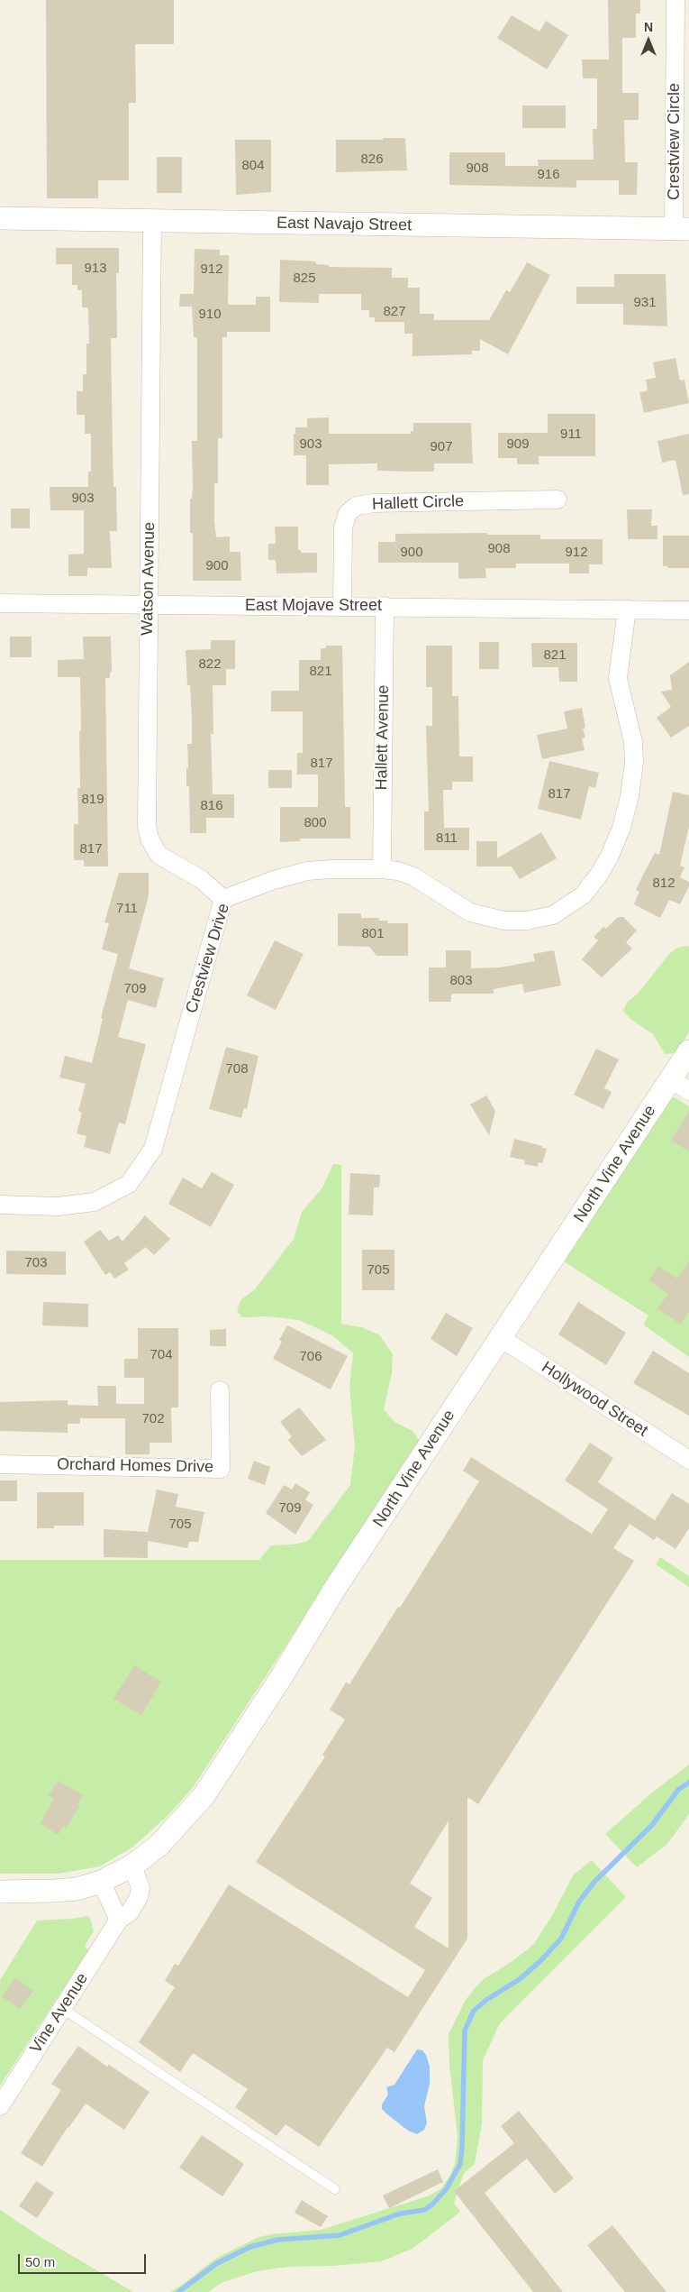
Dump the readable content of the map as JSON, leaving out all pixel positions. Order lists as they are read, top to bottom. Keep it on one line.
{"streets":{"street":["Crestview Circle","East Navajo Street","Hallett Circle","Watson Avenue","East Mojave Street","Hallett Avenue","Crestview Drive","North Vine Avenue","Hollywood Street","Orchard Homes Drive","Vine Avenue"]},"crossings":[["Crestview Circle","East Navajo Street"],["East Navajo Street","Watson Avenue"],["Hallett Circle","East Mojave Street"],["Watson Avenue","East Mojave Street"],["Watson Avenue","Crestview Drive"],["East Mojave Street","Hallett Avenue"],["East Mojave Street","Crestview Drive"],["Hallett Avenue","Crestview Drive"],["North Vine Avenue","Hollywood Street"],["North Vine Avenue","Vine Avenue"]],"house_numbers":["826","804","908","916","913","912","825","931","827","910","911","903","909","907","903","908","900","912","900","821","822","821","817","817","819","816","800","811","817","812","711","801","803","709","708","703","705","704","706","702","709","705"],"scale_bar":"50 m","north":"top"}
